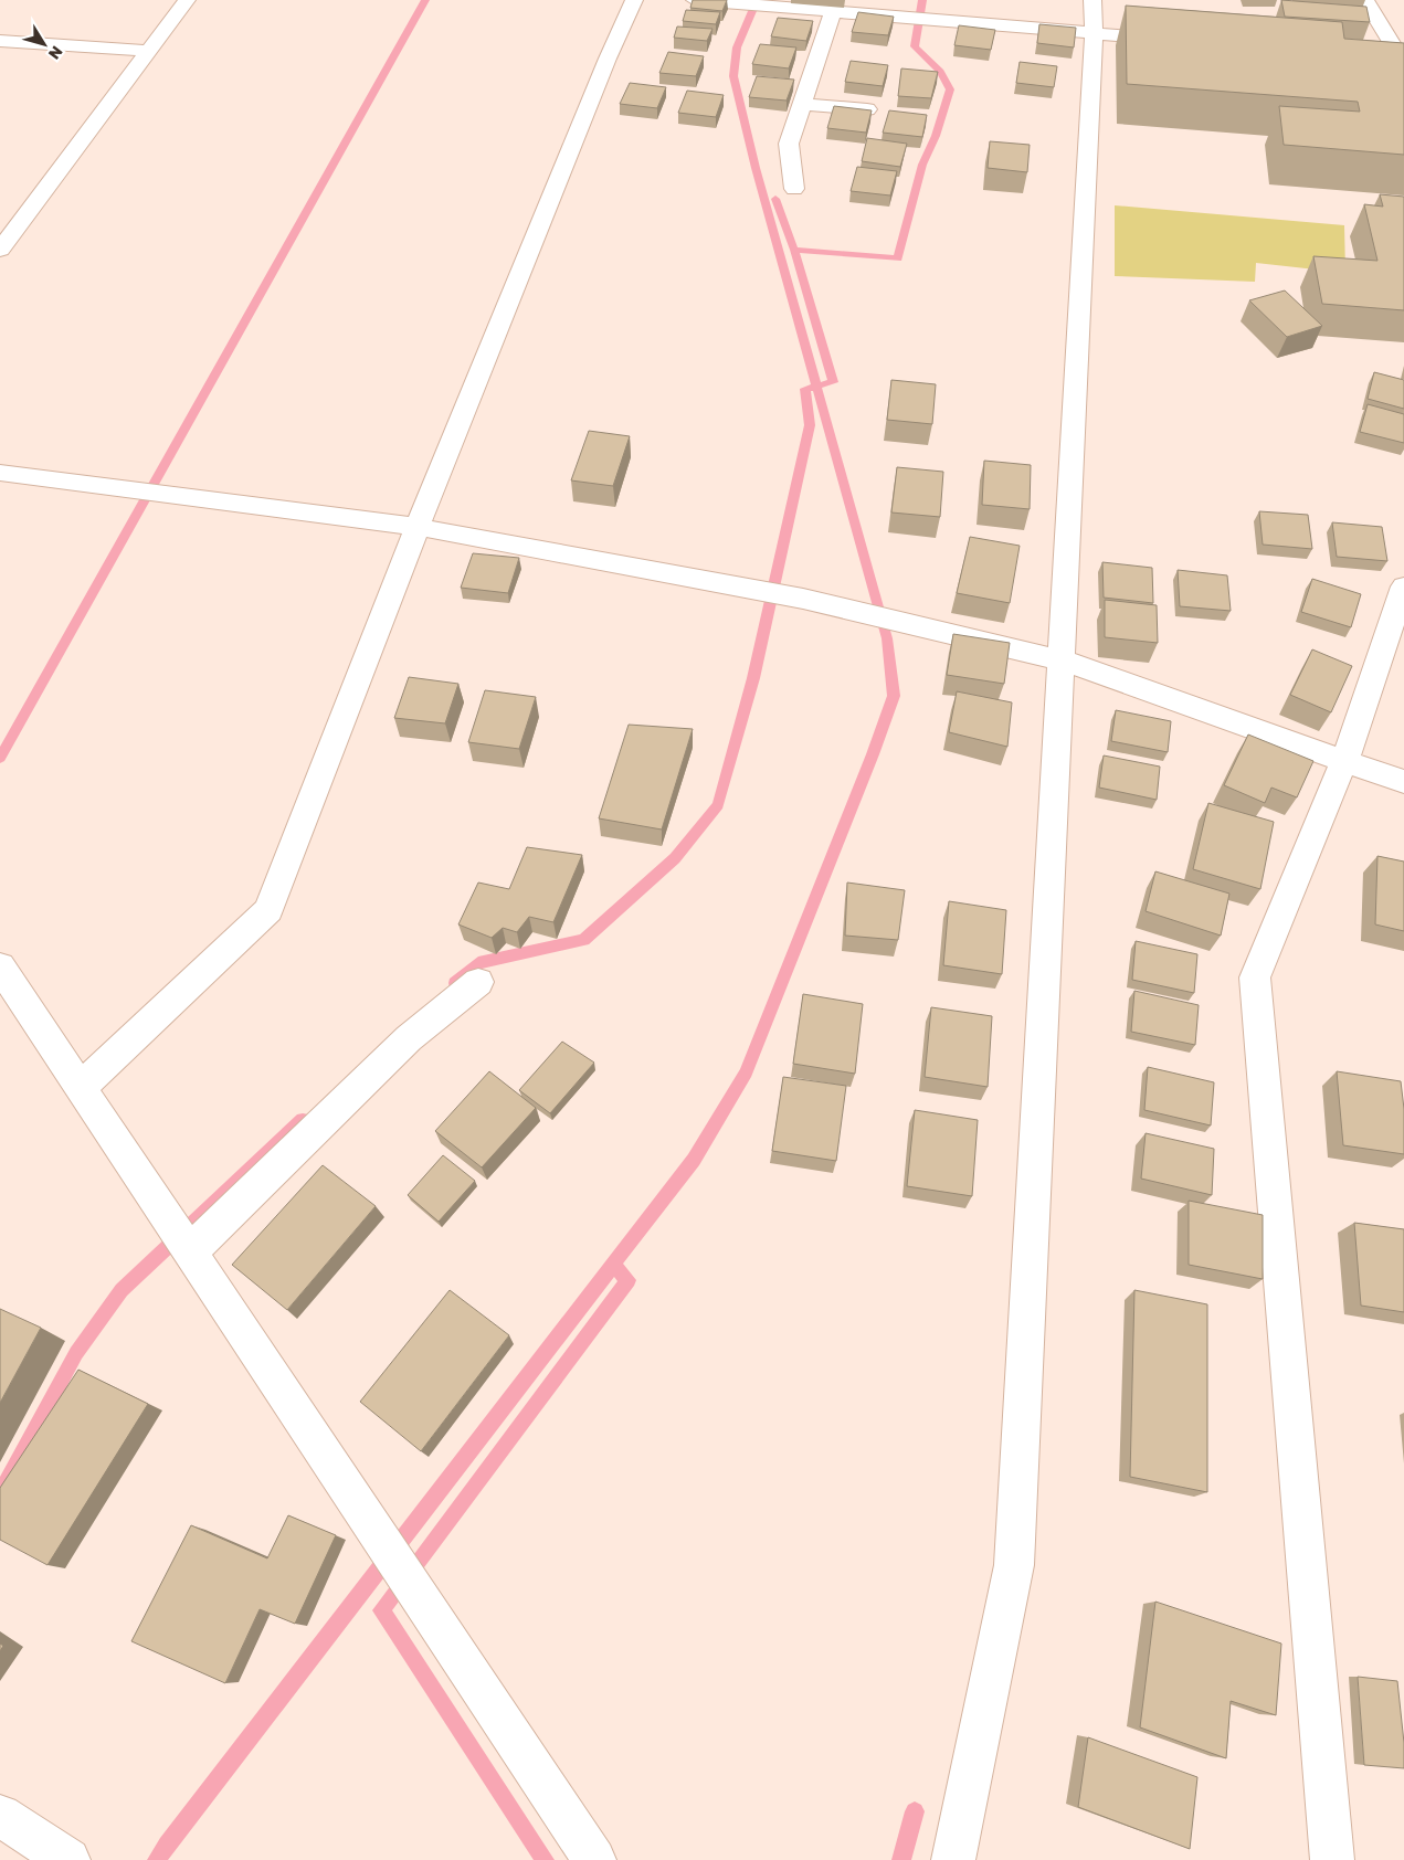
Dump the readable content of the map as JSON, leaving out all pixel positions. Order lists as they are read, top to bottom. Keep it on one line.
{"north":"bottom right"}
